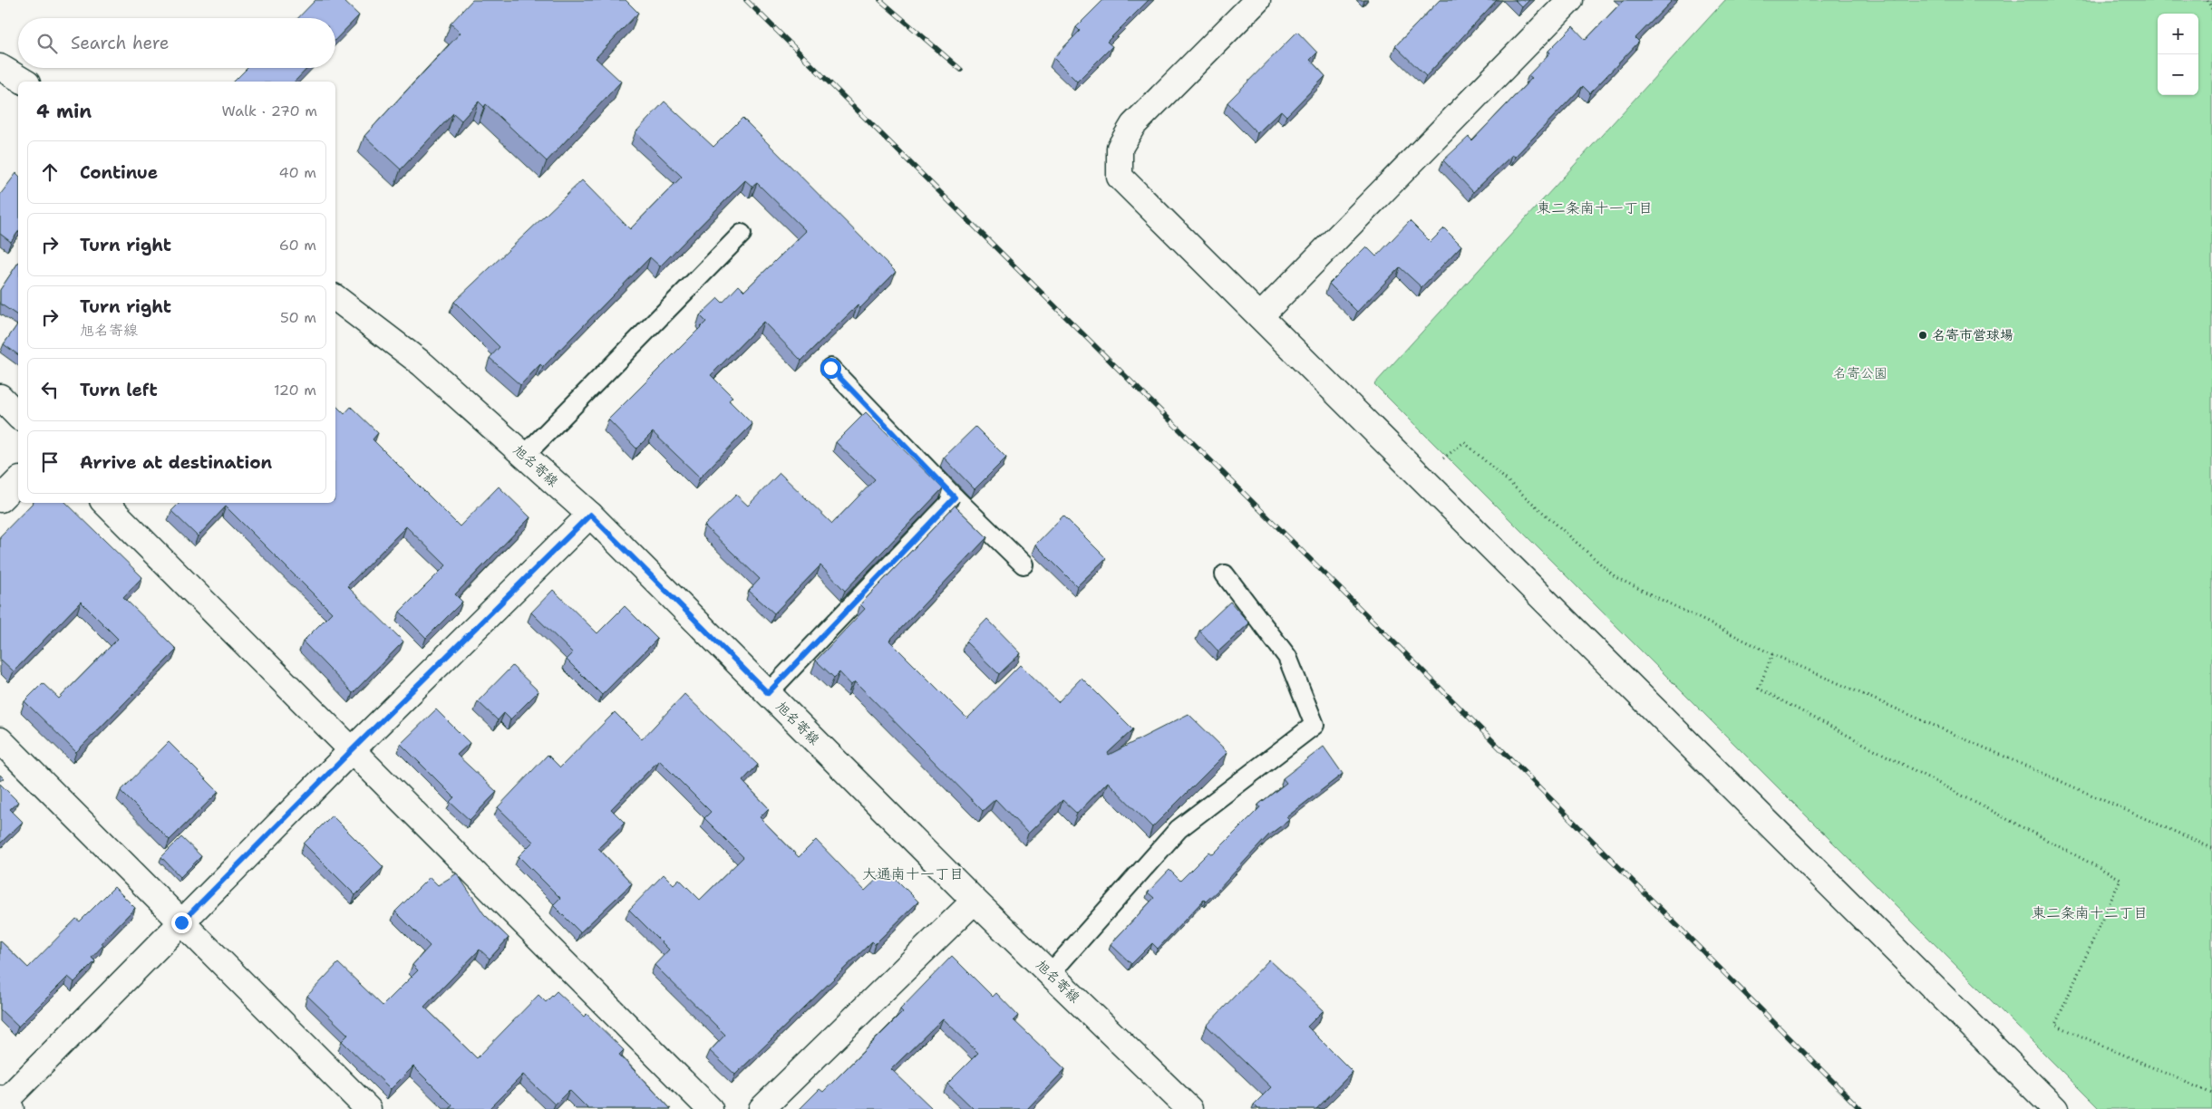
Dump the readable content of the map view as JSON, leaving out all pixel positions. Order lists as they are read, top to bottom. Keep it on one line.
{"streets":{"street":["旭名寄線"]},"districts":["東二条南十一丁目","大通南十一丁目","東二条南十二丁目"],"parks":["名寄公園"],"places":["名寄市営球場"],"page":{"map_buttons":["+","−"],"search":"Search here","heading":["4 min","Walk · 270 m"],"list":[["Continue","40 m"],["Turn right","60 m"],["Turn right","旭名寄線","50 m"],["Turn left","120 m"],"Arrive at destination"]}}
